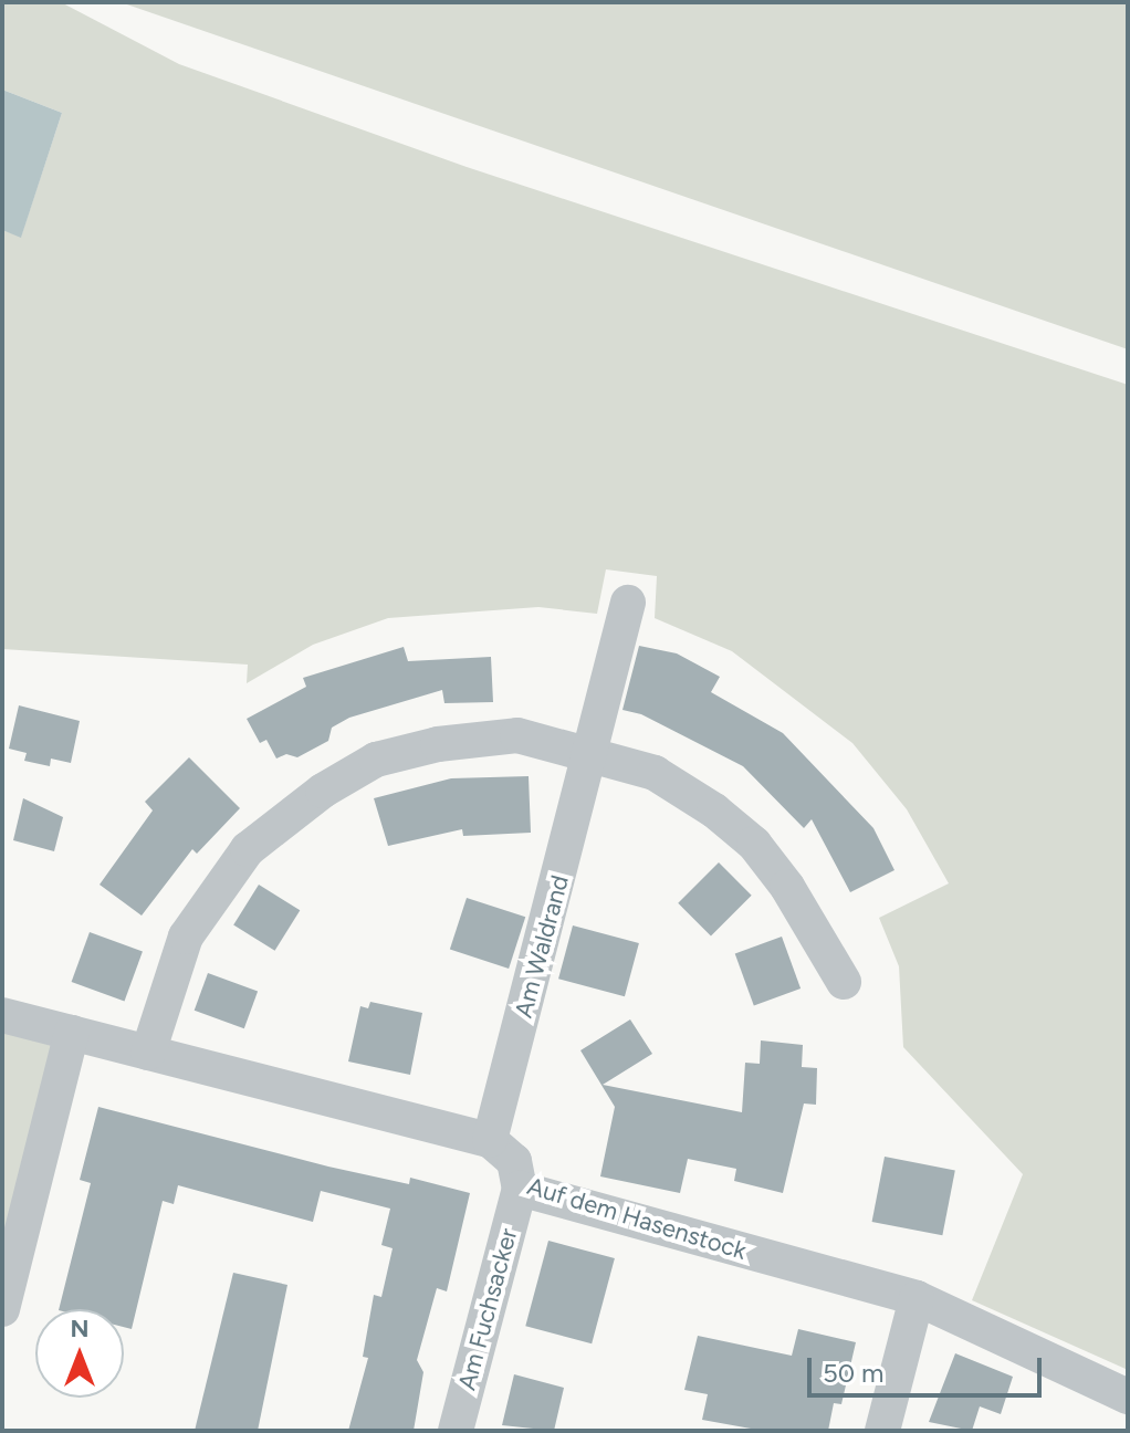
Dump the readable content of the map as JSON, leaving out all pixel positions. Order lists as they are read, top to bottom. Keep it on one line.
{"streets":{"street":["Am Waldrand","Auf dem Hasenstock","Am Fuchsacker"]},"crossings":[["Am Waldrand","Auf dem Hasenstock"],["Auf dem Hasenstock","Am Fuchsacker"]],"scale_bar":"50 m","north":"top"}
